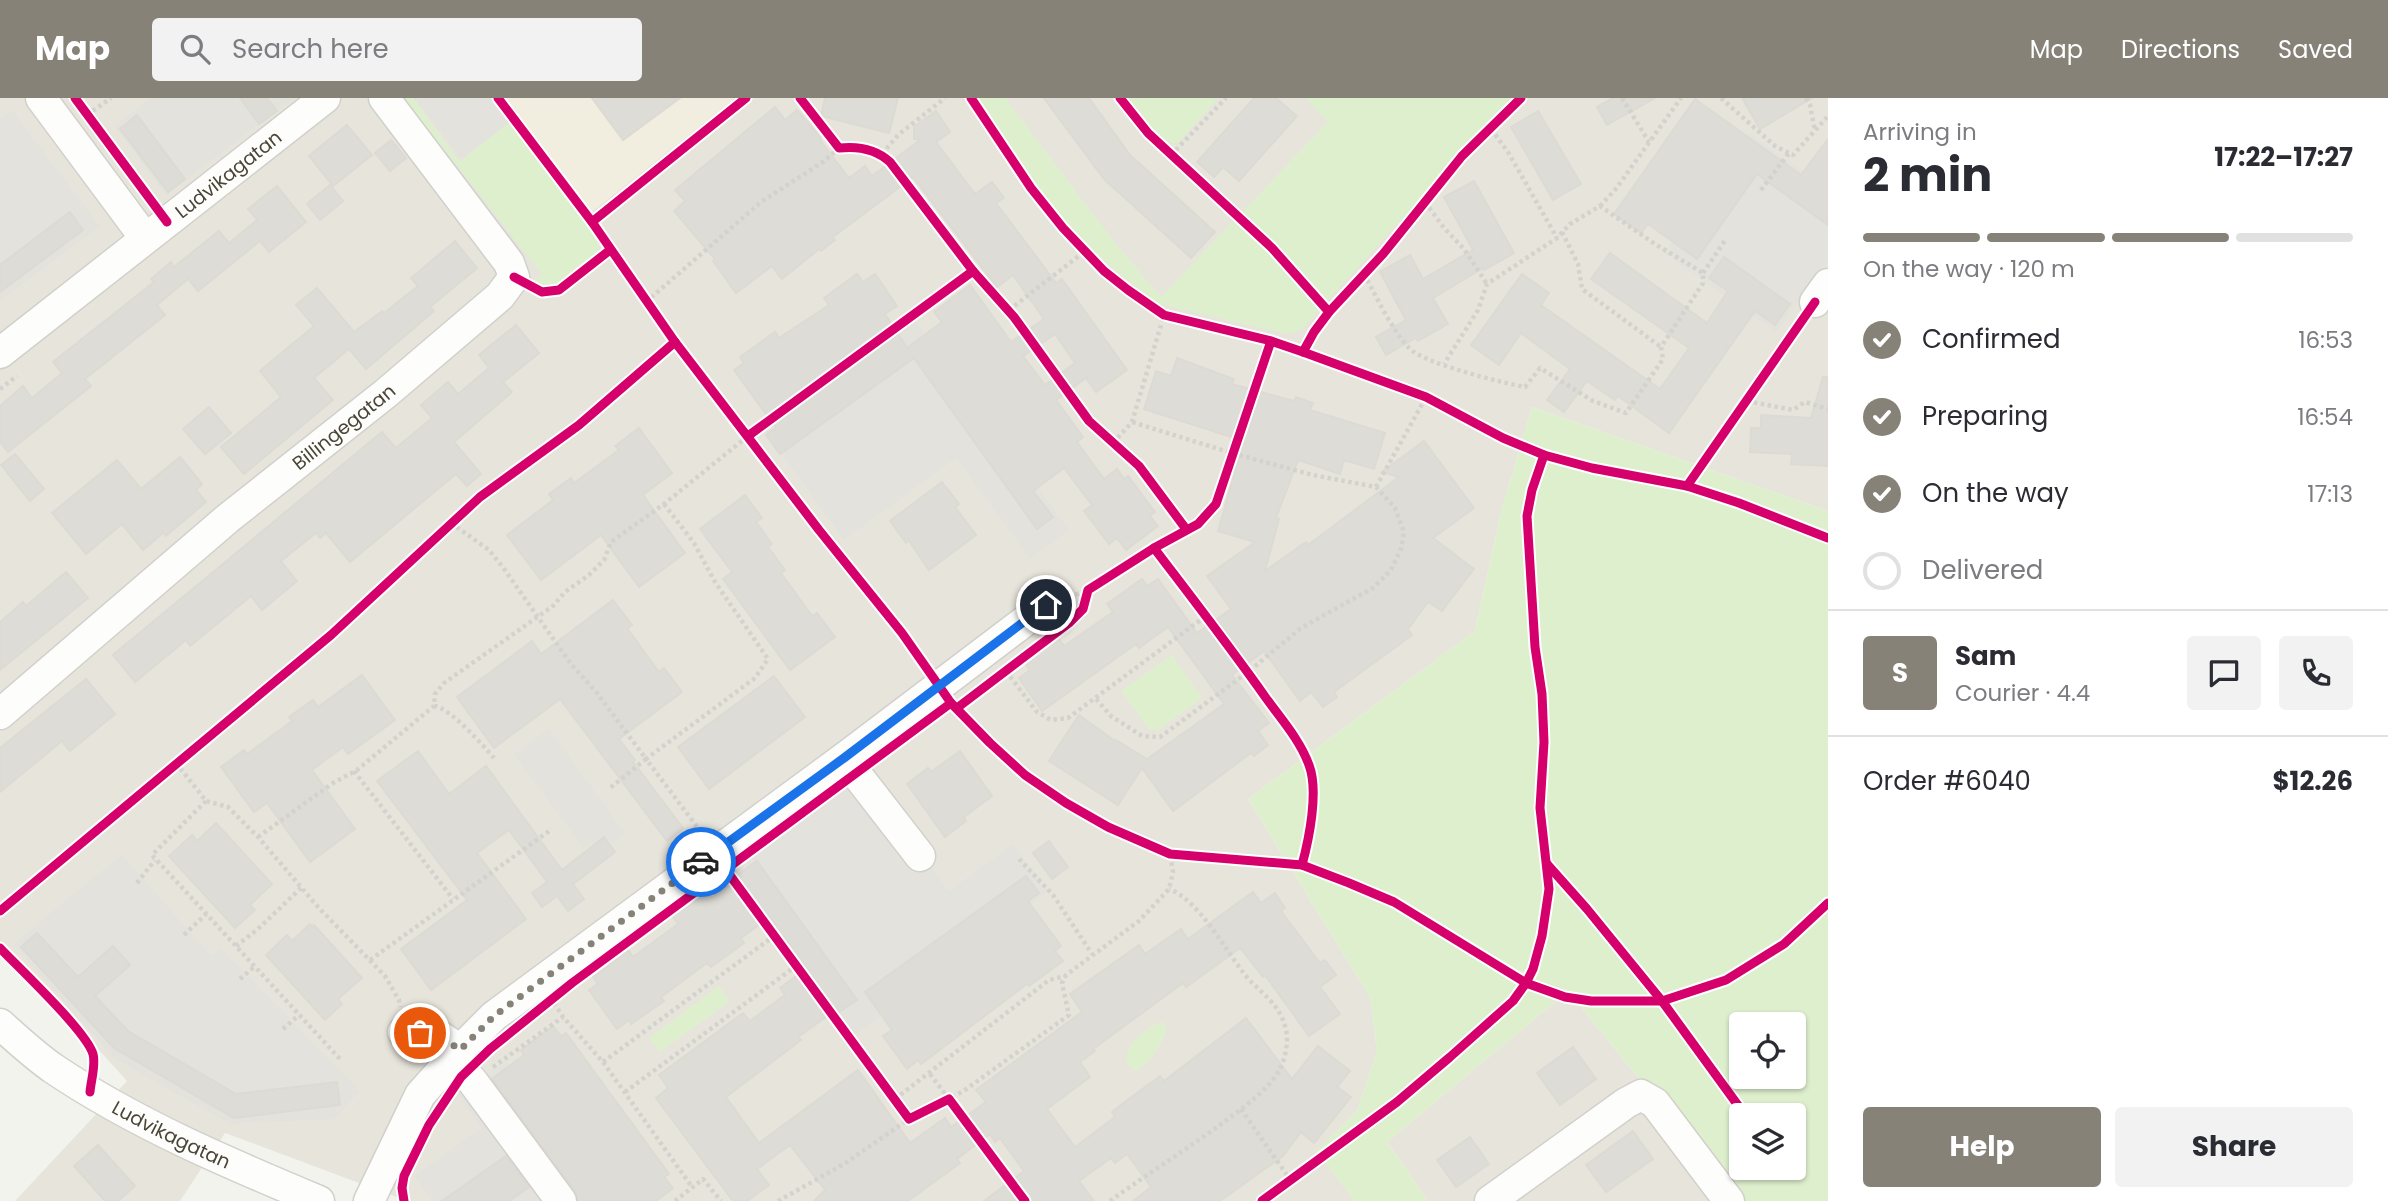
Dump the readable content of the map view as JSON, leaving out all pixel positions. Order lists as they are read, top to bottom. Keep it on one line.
{"streets":{"street":["Ludvikagatan","Billingegatan"]},"page":{"header":"Map","search":"Search here","nav":["Map","Directions","Saved"],"heading":["2 min","Arriving in","17:22–17:27"],"panel":["Sam","Courier · 4.4","Order #6040","$12.26"],"bar":"On the way · 120 m","list":[["Confirmed","16:53"],["Preparing","16:54"],["On the way","17:13"],"Delivered"],"round":"S","buttons":["Help","Share"]}}
